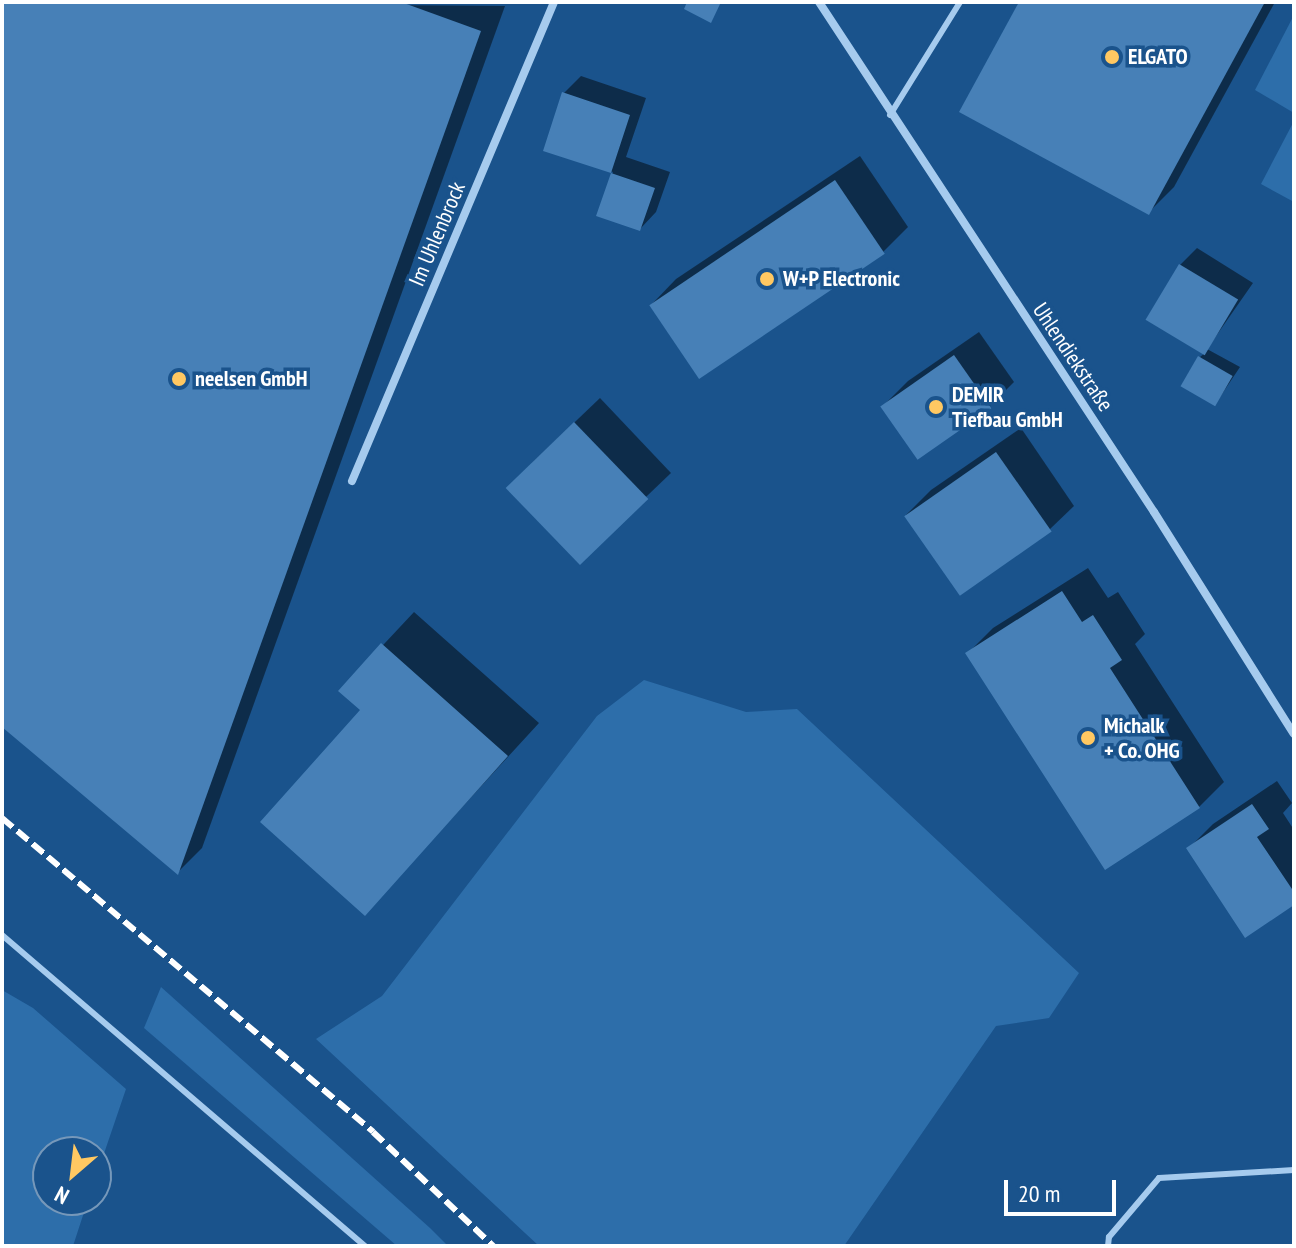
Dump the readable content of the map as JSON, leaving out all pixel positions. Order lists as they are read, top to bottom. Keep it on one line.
{"streets":{"street":["Im Uhlenbrock","Uhlendiekstraße"]},"places":["ELGATO","W+P Electronic","neelsen GmbH","DEMIR Tiefbau GmbH","Michalk + Co. OHG"],"scale_bar":"20 m","north":"bottom left"}
